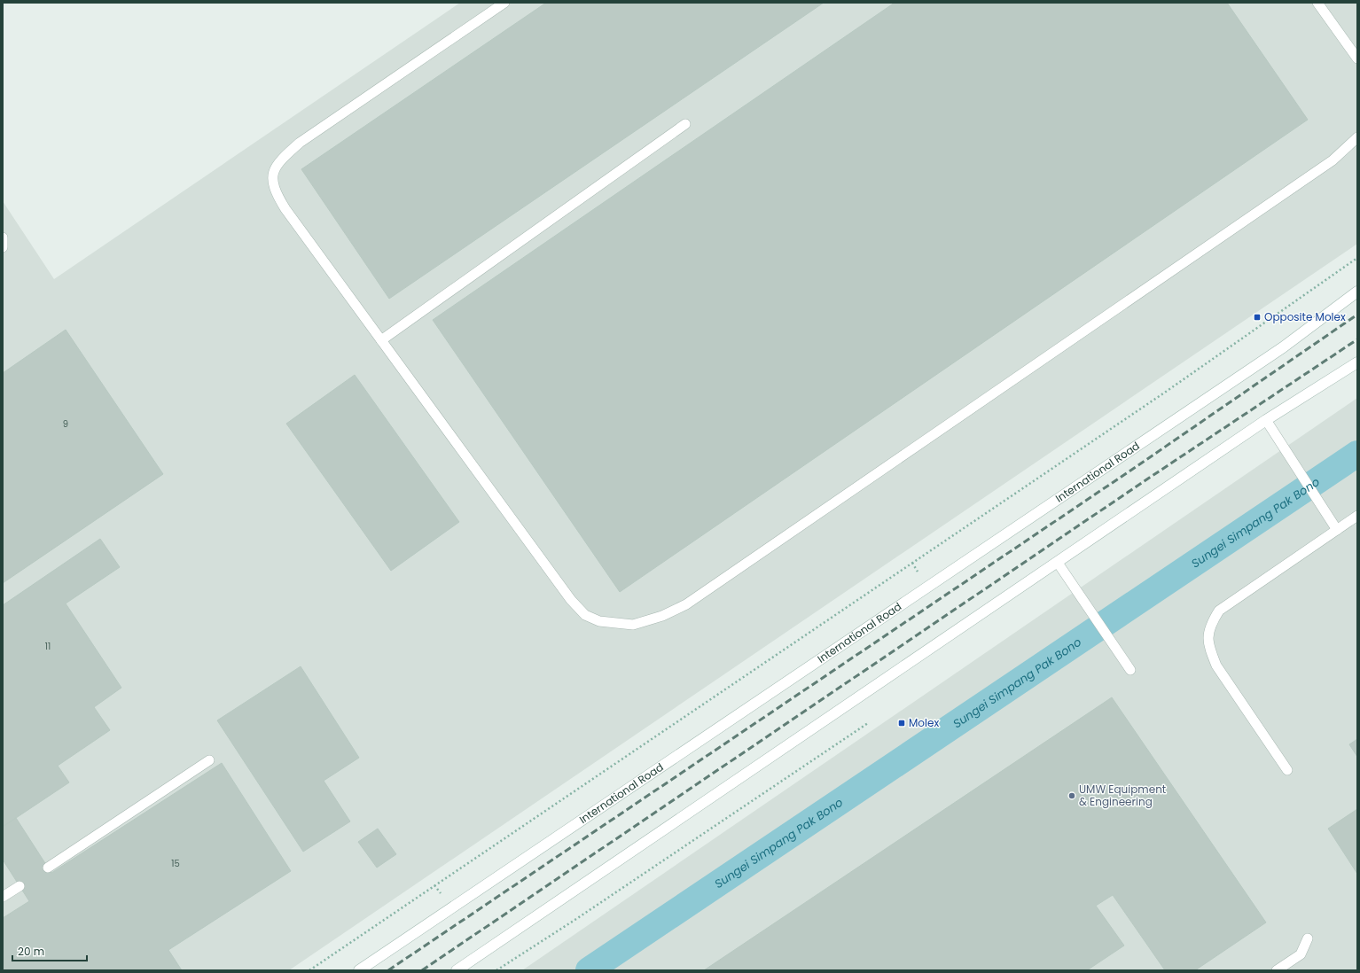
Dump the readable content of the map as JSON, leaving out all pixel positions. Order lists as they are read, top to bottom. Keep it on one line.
{"streets":{"main road":["International Road"]},"water":["Sungei Simpang Pak Bono"],"places":{"transit":["Opposite Molex","Molex"],"other":["UMW Equipment & Engineering"]},"house_numbers":["9","11","15"],"scale_bar":"20 m"}
